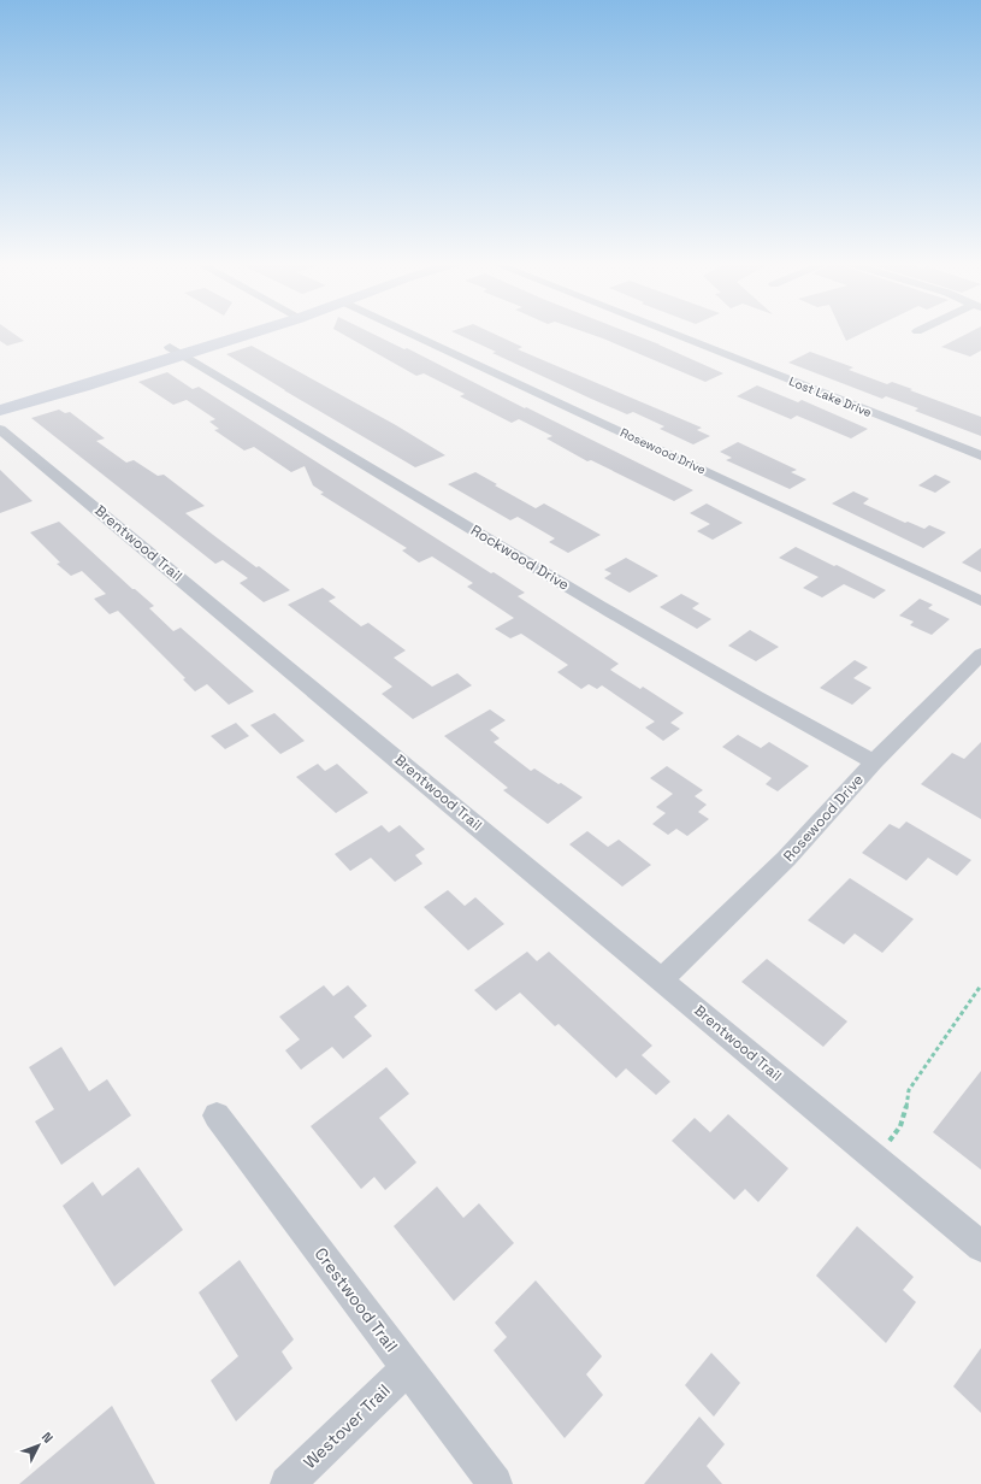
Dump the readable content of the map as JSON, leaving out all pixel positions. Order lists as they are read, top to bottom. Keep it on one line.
{"streets":{"street":["Lost Lake Drive","Rosewood Drive","Brentwood Trail","Rockwood Drive","Crestwood Trail","Westover Trail"]},"crossings":[["Rosewood Drive","Brentwood Trail"],["Rosewood Drive","Rockwood Drive"],["Crestwood Trail","Westover Trail"]],"north":"top right"}
